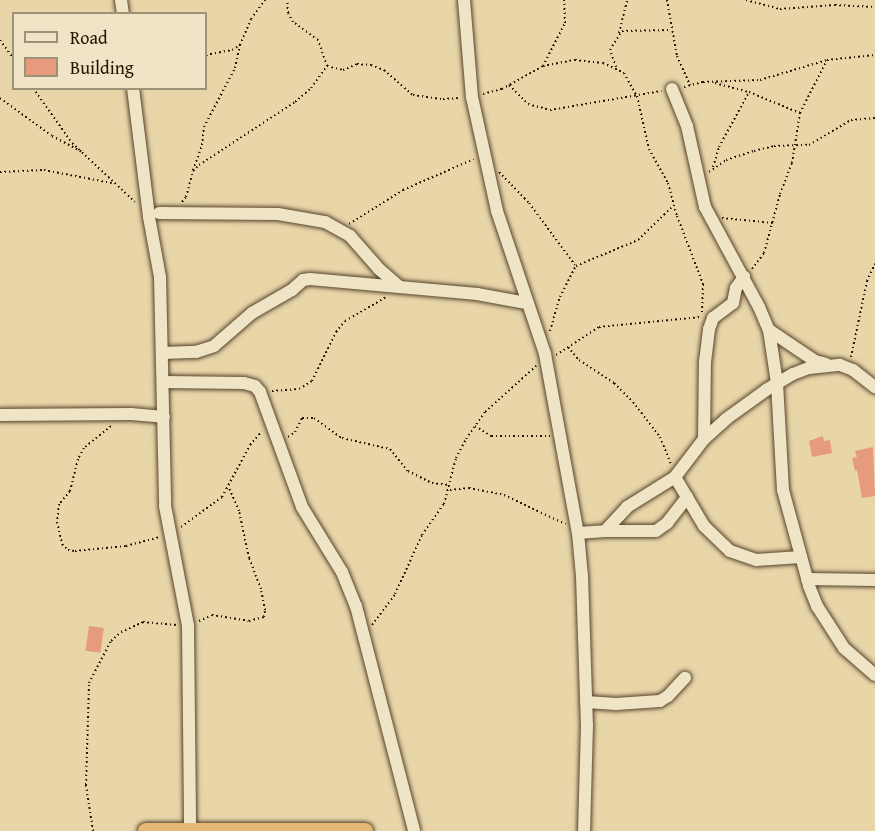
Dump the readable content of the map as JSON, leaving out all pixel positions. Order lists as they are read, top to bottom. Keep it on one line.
{"legend":["Road","Building"]}
